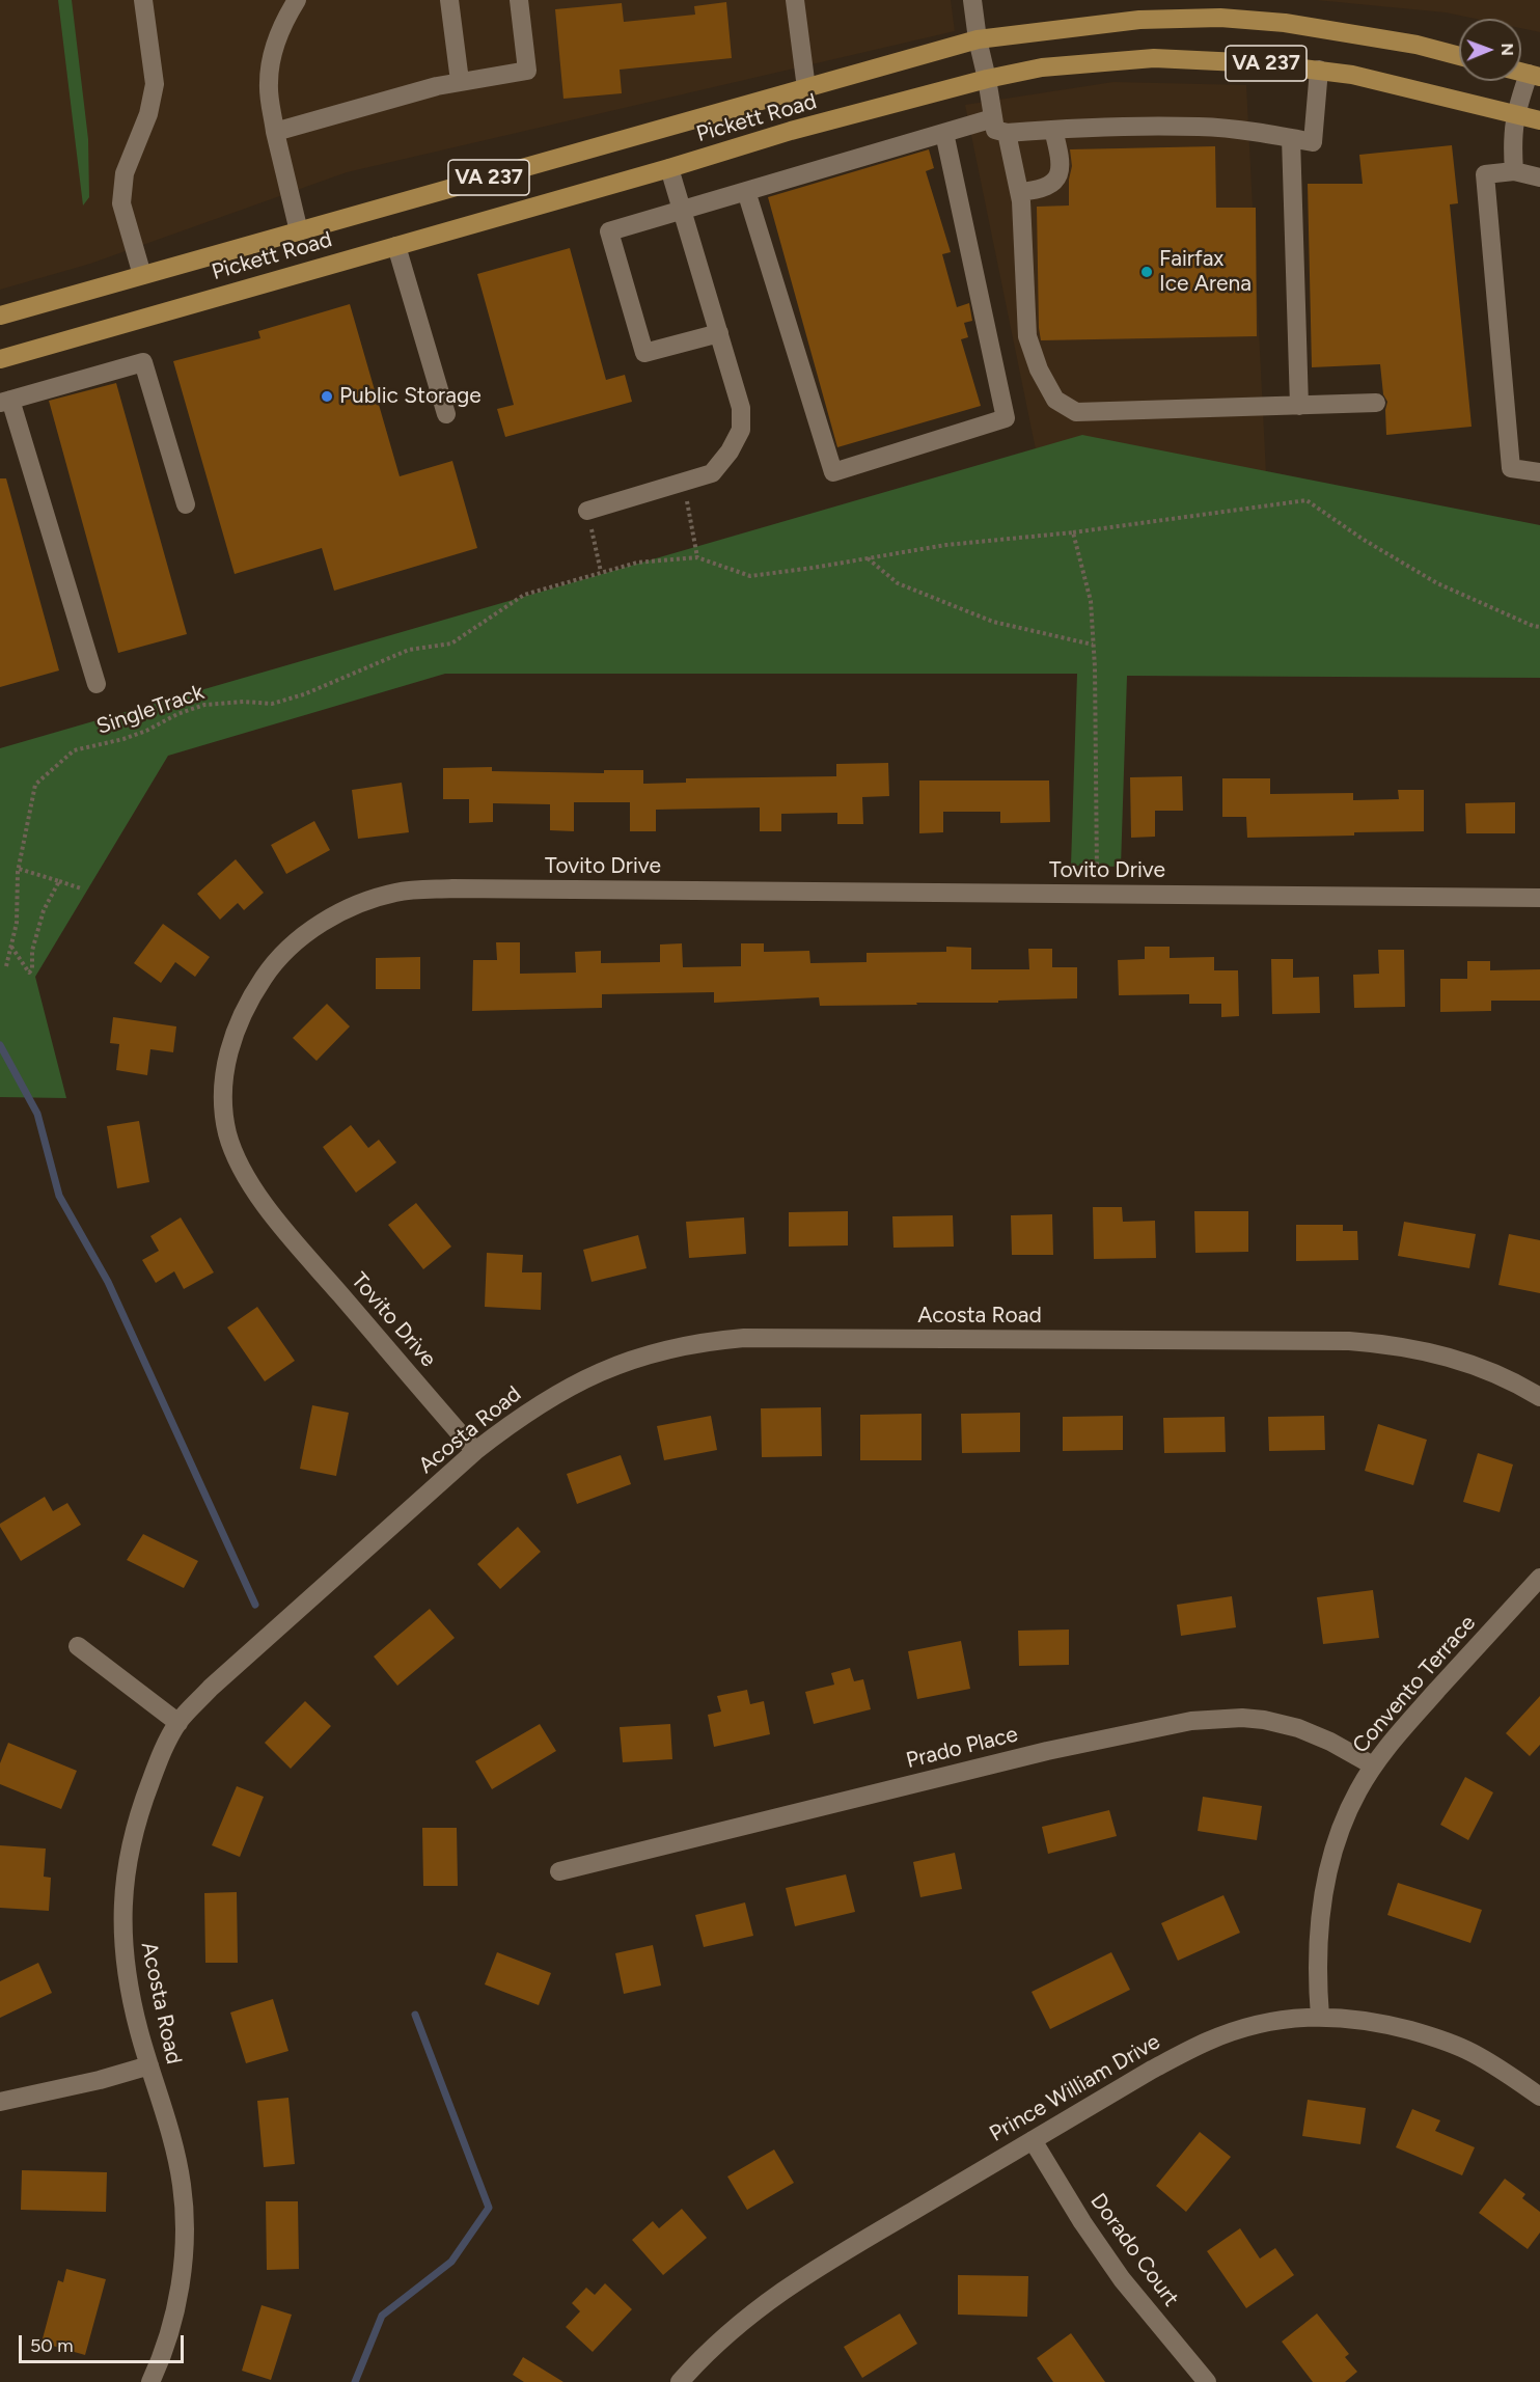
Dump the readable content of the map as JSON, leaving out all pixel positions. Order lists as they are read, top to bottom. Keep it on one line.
{"streets":{"main road":["VA 237","Pickett Road"],"street":["Tovito Drive","Acosta Road","Convento Terrace","Prado Place","Prince William Drive","Dorado Court"],"path":["SingleTrack"]},"crossings":[["Tovito Drive","Acosta Road"],["Convento Terrace","Prado Place"],["Convento Terrace","Prince William Drive"],["Prince William Drive","Dorado Court"]],"places":["Fairfax Ice Arena","Public Storage"],"scale_bar":"50 m","north":"right"}
